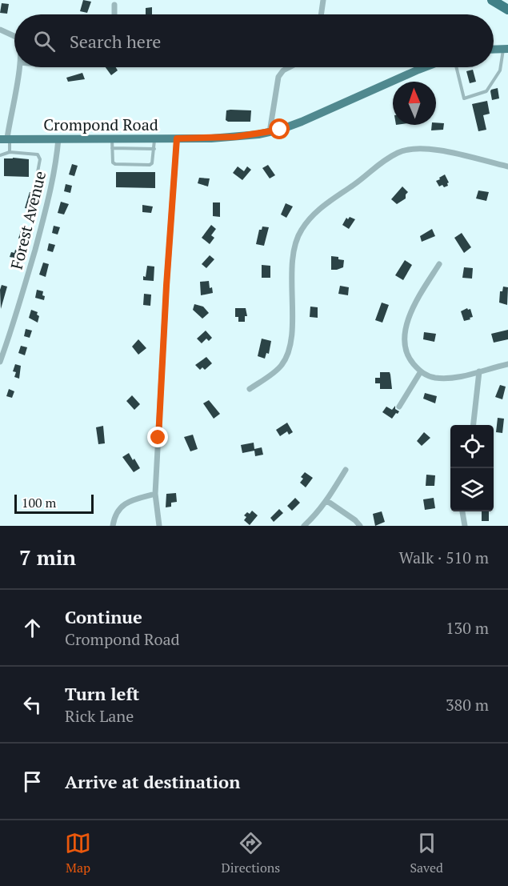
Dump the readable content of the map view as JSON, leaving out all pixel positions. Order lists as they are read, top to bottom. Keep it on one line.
{"streets":{"main road":["Crompond Road"],"street":["Forest Avenue"]},"crossings":[["Crompond Road","Forest Avenue"]],"scale_bar":"100 m","north":"top","page":{"search":"Search here","scale":"100 m","heading":["7 min","Walk · 510 m"],"list":[["Continue","Crompond Road","130 m"],["Turn left","Rick Lane","380 m"],"Arrive at destination"],"nav":["Map","Directions","Saved"]}}
